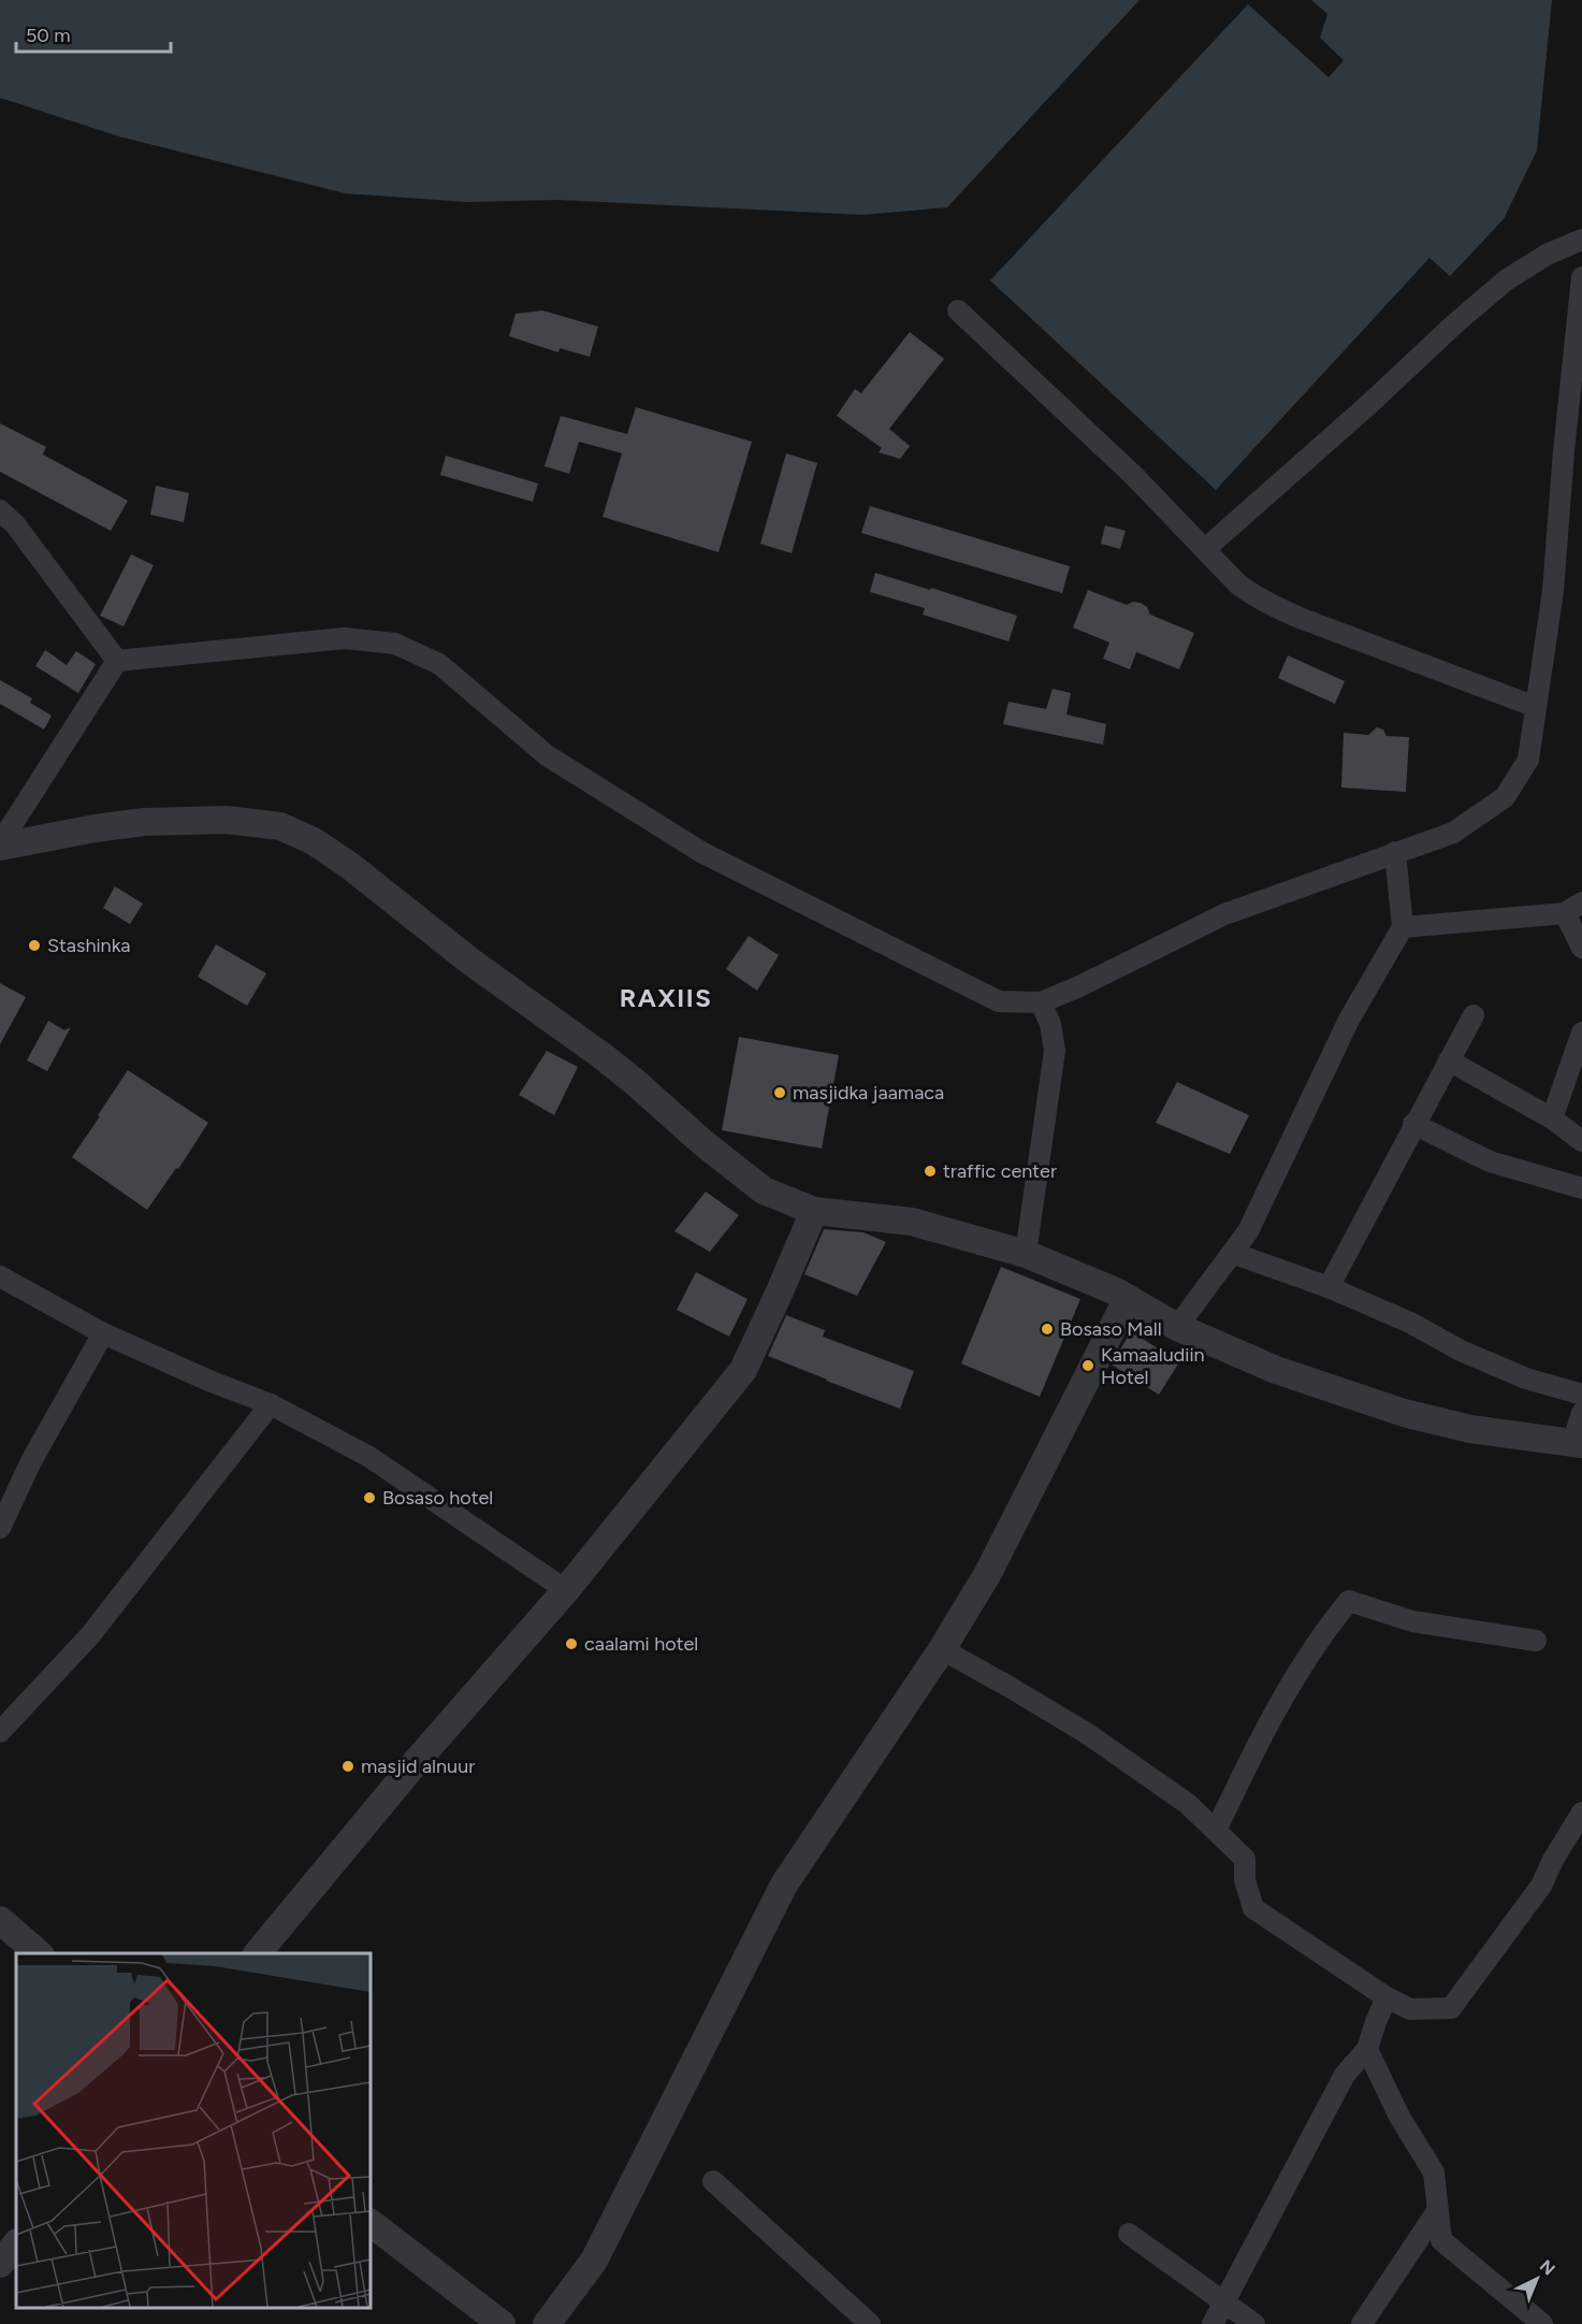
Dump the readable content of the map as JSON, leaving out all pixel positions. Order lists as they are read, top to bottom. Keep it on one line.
{"districts":["RAXIIS"],"places":["Stashinka","masjidka jaamaca","traffic center","Bosaso Mall","Kamaaludiin Hotel","Bosaso hotel","caalami hotel","masjid alnuur"],"scale_bar":"50 m","north":"top right"}
